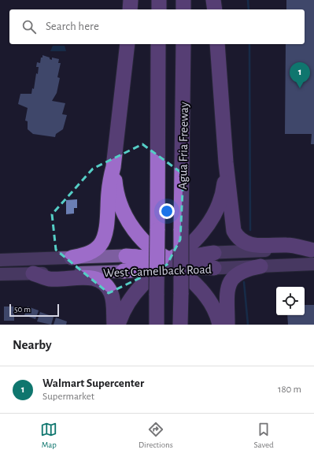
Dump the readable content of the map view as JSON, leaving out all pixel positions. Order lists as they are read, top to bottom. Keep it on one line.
{"streets":{"highway":["Agua Fria Freeway"],"main road":["West Camelback Road"]},"scale_bar":"50 m","page":{"search":"Search here","pins":"1","scale":"50 m","heading":"Nearby","list":[{"mark":"1","name":"Walmart Supercenter","note":"Supermarket","value":"180 m"}],"nav":["Map","Directions","Saved"]}}
